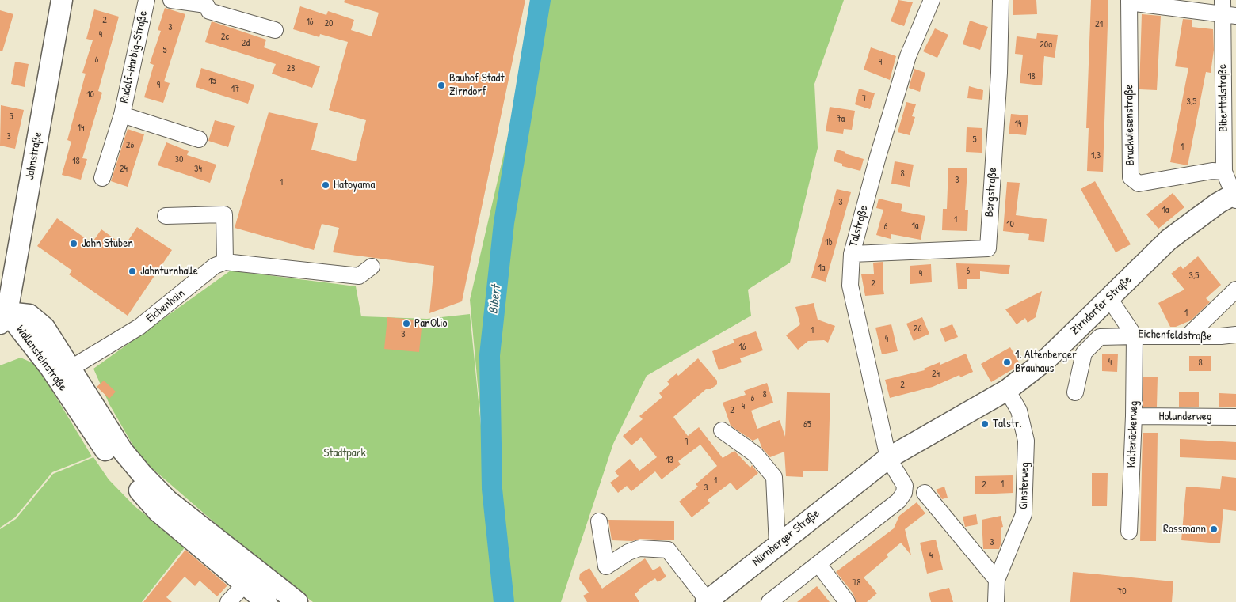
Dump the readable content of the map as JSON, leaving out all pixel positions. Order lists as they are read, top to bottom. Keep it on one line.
{"streets":{"main road":["Jahnstraße","Zirndorfer Straße","Wallensteinstraße","Nürnberger Straße"],"street":["Rudolf-Harbig-Straße","Biberttalstraße","Bruckwiesenstraße","Bergstraße","Talstraße","Eichenhain","Eichenfeldstraße","Holunderweg","Kaltenäckerweg","Ginsterweg"]},"crossings":[["Biberttalstraße","Bruckwiesenstraße"],["Biberttalstraße","Zirndorfer Straße"],["Jahnstraße","Wallensteinstraße"],["Bergstraße","Talstraße"],["Talstraße","Zirndorfer Straße"],["Zirndorfer Straße","Eichenfeldstraße"],["Zirndorfer Straße","Ginsterweg"],["Zirndorfer Straße","Nürnberger Straße"],["Eichenhain","Wallensteinstraße"],["Eichenfeldstraße","Kaltenäckerweg"],["Holunderweg","Kaltenäckerweg"]],"water":["Bibert"],"parks":["Stadtpark"],"places":["Bauhof Stadt Zirndorf","Hatoyama","Jahn Stuben","Jahnturnhalle","PanOlio","1. Altenberger Brauhaus","Talstr.","Rossmann"],"house_numbers":["2","16","20","21","3","4","2c","2d","20a","5","6","9","28","18","15","9","17","10","7","3,5","5","7a","14","14","3","5","26","1","1,3","30","18","24","34","8","3","1","3","1a","1","10","1a","6","1b","1a","6","4","3,5","2","1","26","1","3","4","16","4","8","24","2","8","6","4","2","65","9","13","1","1","2","3","3","4","78","70"]}
